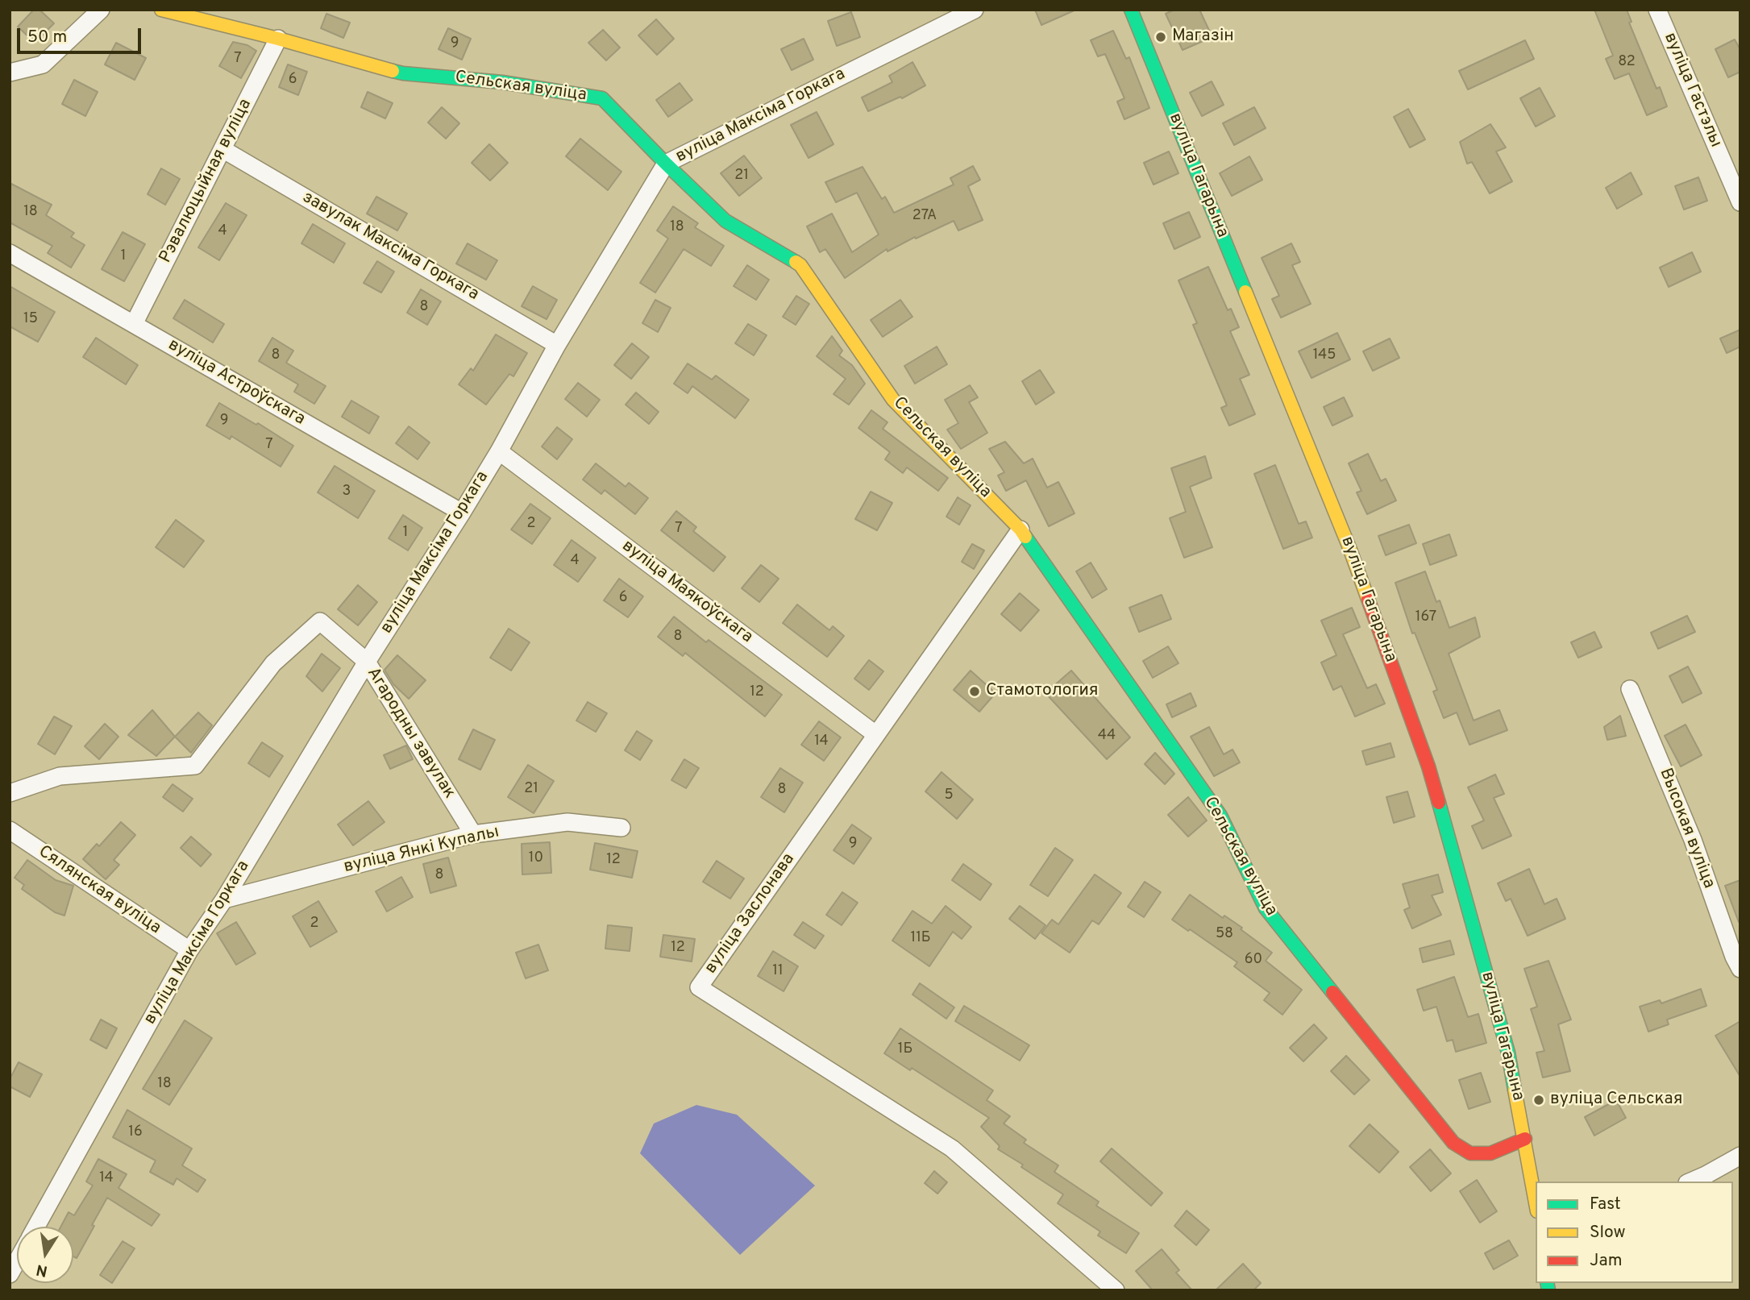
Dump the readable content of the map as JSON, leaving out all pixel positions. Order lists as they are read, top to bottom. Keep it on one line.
{"streets":{"street":["Сельская вуліца","вуліца Гастэлы","вуліца Максіма Горкага","вуліца Гагарына","Рэвалюцыйная вуліца","завулак Максіма Горкага","вуліца Астроўскага","вуліца Маякоўскага","Агародны завулак","Высокая вуліца","вуліца Янкі Купалы","Сялянская вуліца","вуліца Заслонава"]},"crossings":[["Сельская вуліца","вуліца Максіма Горкага"],["Сельская вуліца","вуліца Гагарына"],["Сельская вуліца","Рэвалюцыйная вуліца"],["Сельская вуліца","вуліца Заслонава"],["вуліца Максіма Горкага","завулак Максіма Горкага"],["вуліца Максіма Горкага","вуліца Астроўскага"],["вуліца Максіма Горкага","вуліца Маякоўскага"],["вуліца Максіма Горкага","Агародны завулак"],["вуліца Максіма Горкага","вуліца Янкі Купалы"],["вуліца Максіма Горкага","Сялянская вуліца"],["Рэвалюцыйная вуліца","завулак Максіма Горкага"],["Рэвалюцыйная вуліца","вуліца Астроўскага"],["вуліца Маякоўскага","вуліца Заслонава"],["Агародны завулак","вуліца Янкі Купалы"]],"places":["Магазін","Стамотология","вуліца Сельская"],"house_numbers":["9","7","82","6","21","18","27А","18","4","1","8","15","8","145","9","7","3","2","7","1","4","6","167","8","12","44","14","21","8","5","9","10","12","8","2","58","11Б","12","60","11","1Б","18","16","14"],"legend":["Fast","Slow","Jam"],"scale_bar":"50 m","north":"bottom"}
